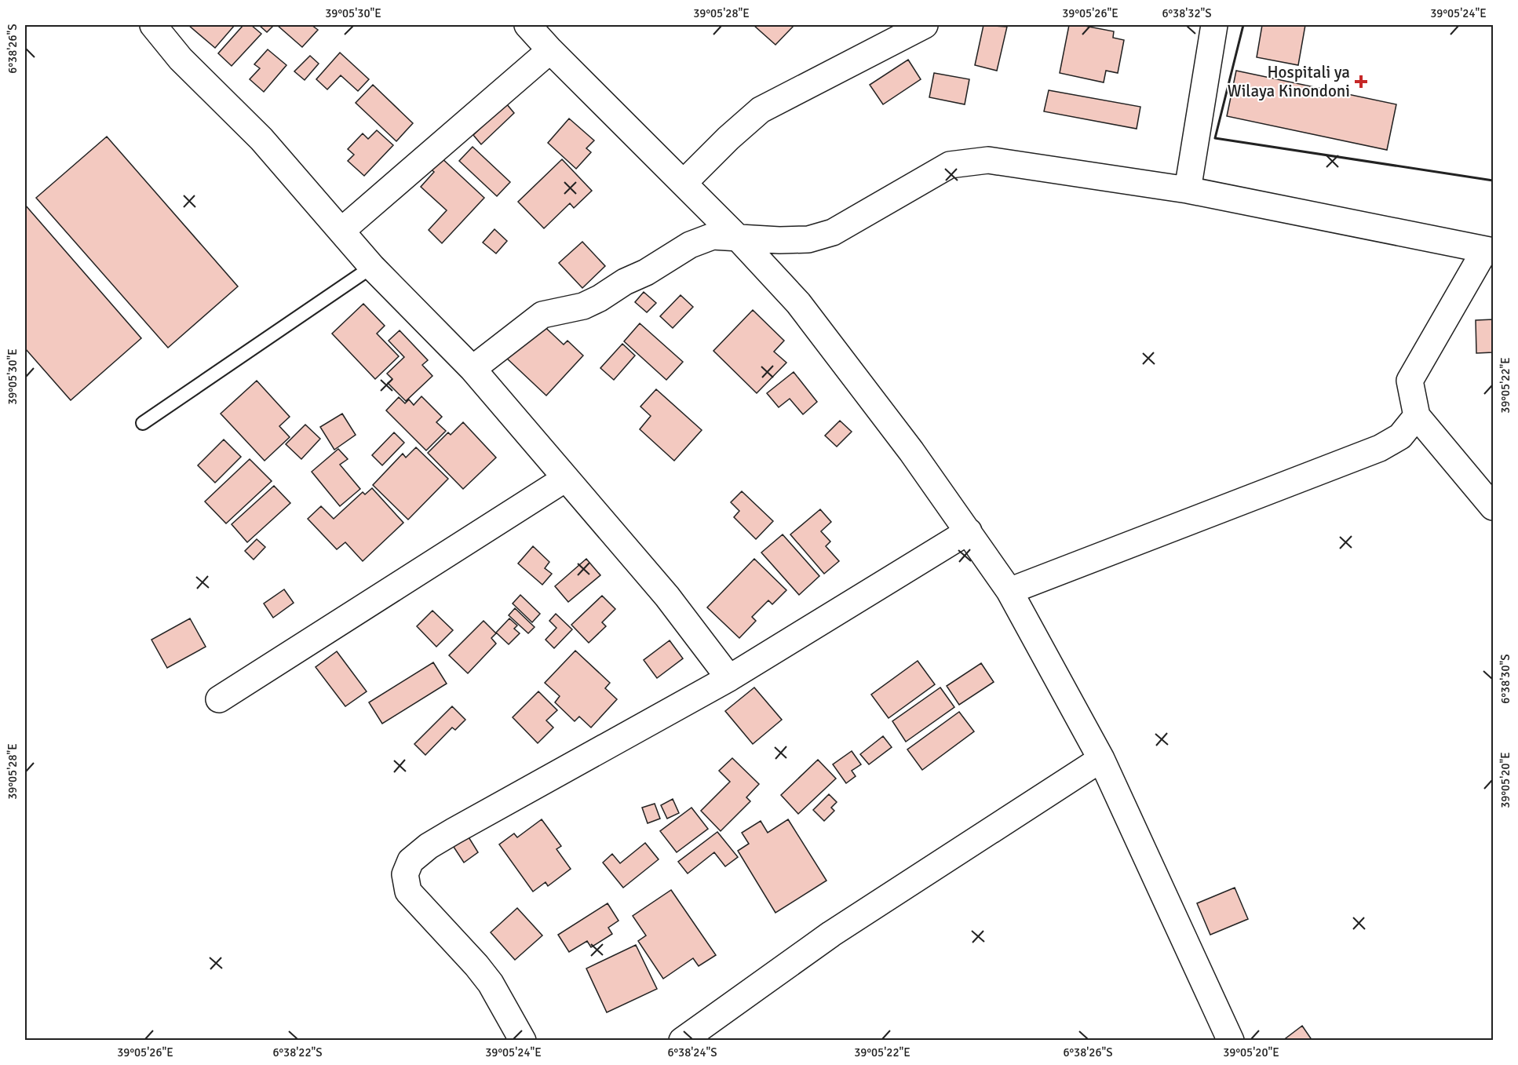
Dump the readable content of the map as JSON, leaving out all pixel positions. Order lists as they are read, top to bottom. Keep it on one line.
{"places":{"health":["Hospitali ya Wilaya Kinondoni"]},"coordinates":["39°05'30\"E","39°05'28\"E","39°05'26\"E","6°38'32\"S","39°05'24\"E","6°38'26\"S","39°05'22\"E","6°38'30\"S","39°05'20\"E","6°38'22\"S","6°38'24\"S"]}
